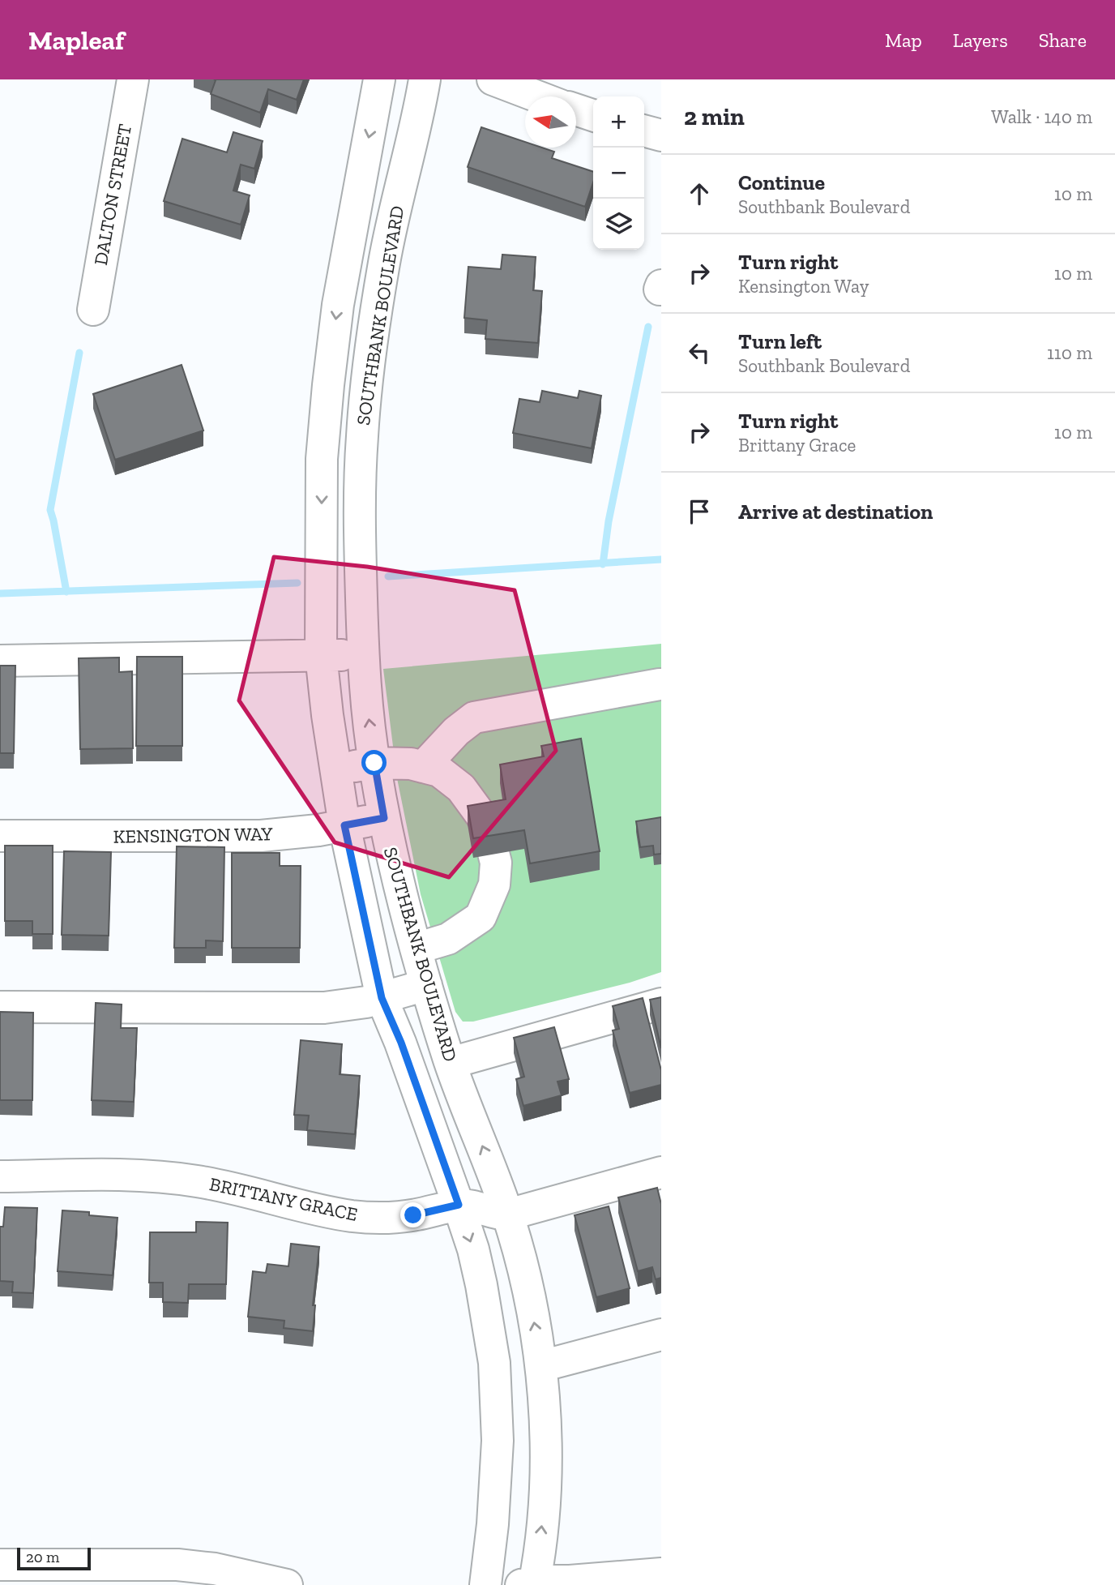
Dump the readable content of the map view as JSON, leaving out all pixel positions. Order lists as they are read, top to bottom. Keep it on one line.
{"streets":{"street":["DALTON STREET","SOUTHBANK BOULEVARD","KENSINGTON WAY","BRITTANY GRACE"]},"crossings":[["SOUTHBANK BOULEVARD","KENSINGTON WAY"],["SOUTHBANK BOULEVARD","BRITTANY GRACE"]],"scale_bar":"20 m","north":"left","page":{"header":"Mapleaf","nav":["Map","Layers","Share"],"heading":["2 min","Walk · 140 m"],"map_buttons":["+","−"],"list":[["Continue","Southbank Boulevard","10 m"],["Turn right","Kensington Way","10 m"],["Turn left","Southbank Boulevard","110 m"],["Turn right","Brittany Grace","10 m"],"Arrive at destination"],"scale":"20 m"}}
